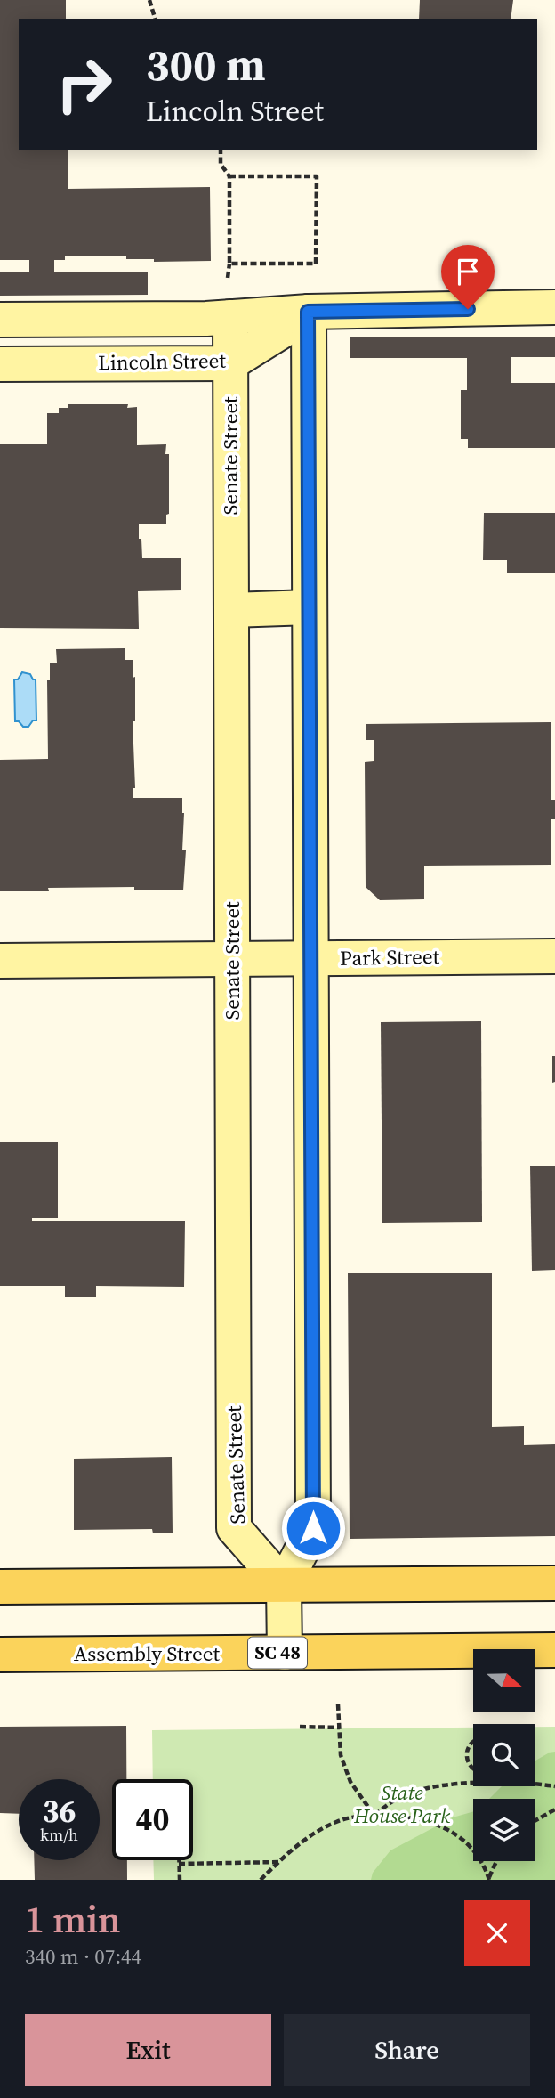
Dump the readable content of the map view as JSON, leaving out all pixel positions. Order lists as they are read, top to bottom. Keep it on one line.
{"streets":{"main road":["SC 48","Assembly Street"],"street":["Lincoln Street","Senate Street","Park Street"]},"crossings":[["Lincoln Street","Senate Street"],["Senate Street","Park Street"]],"parks":["State House Park"],"north":"right","page":{"turn":["300 m","Lincoln Street"],"speed":"36 km/h","limit":"40","heading":["1 min","340 m · 07:44"],"buttons":["Exit","Share"]}}
